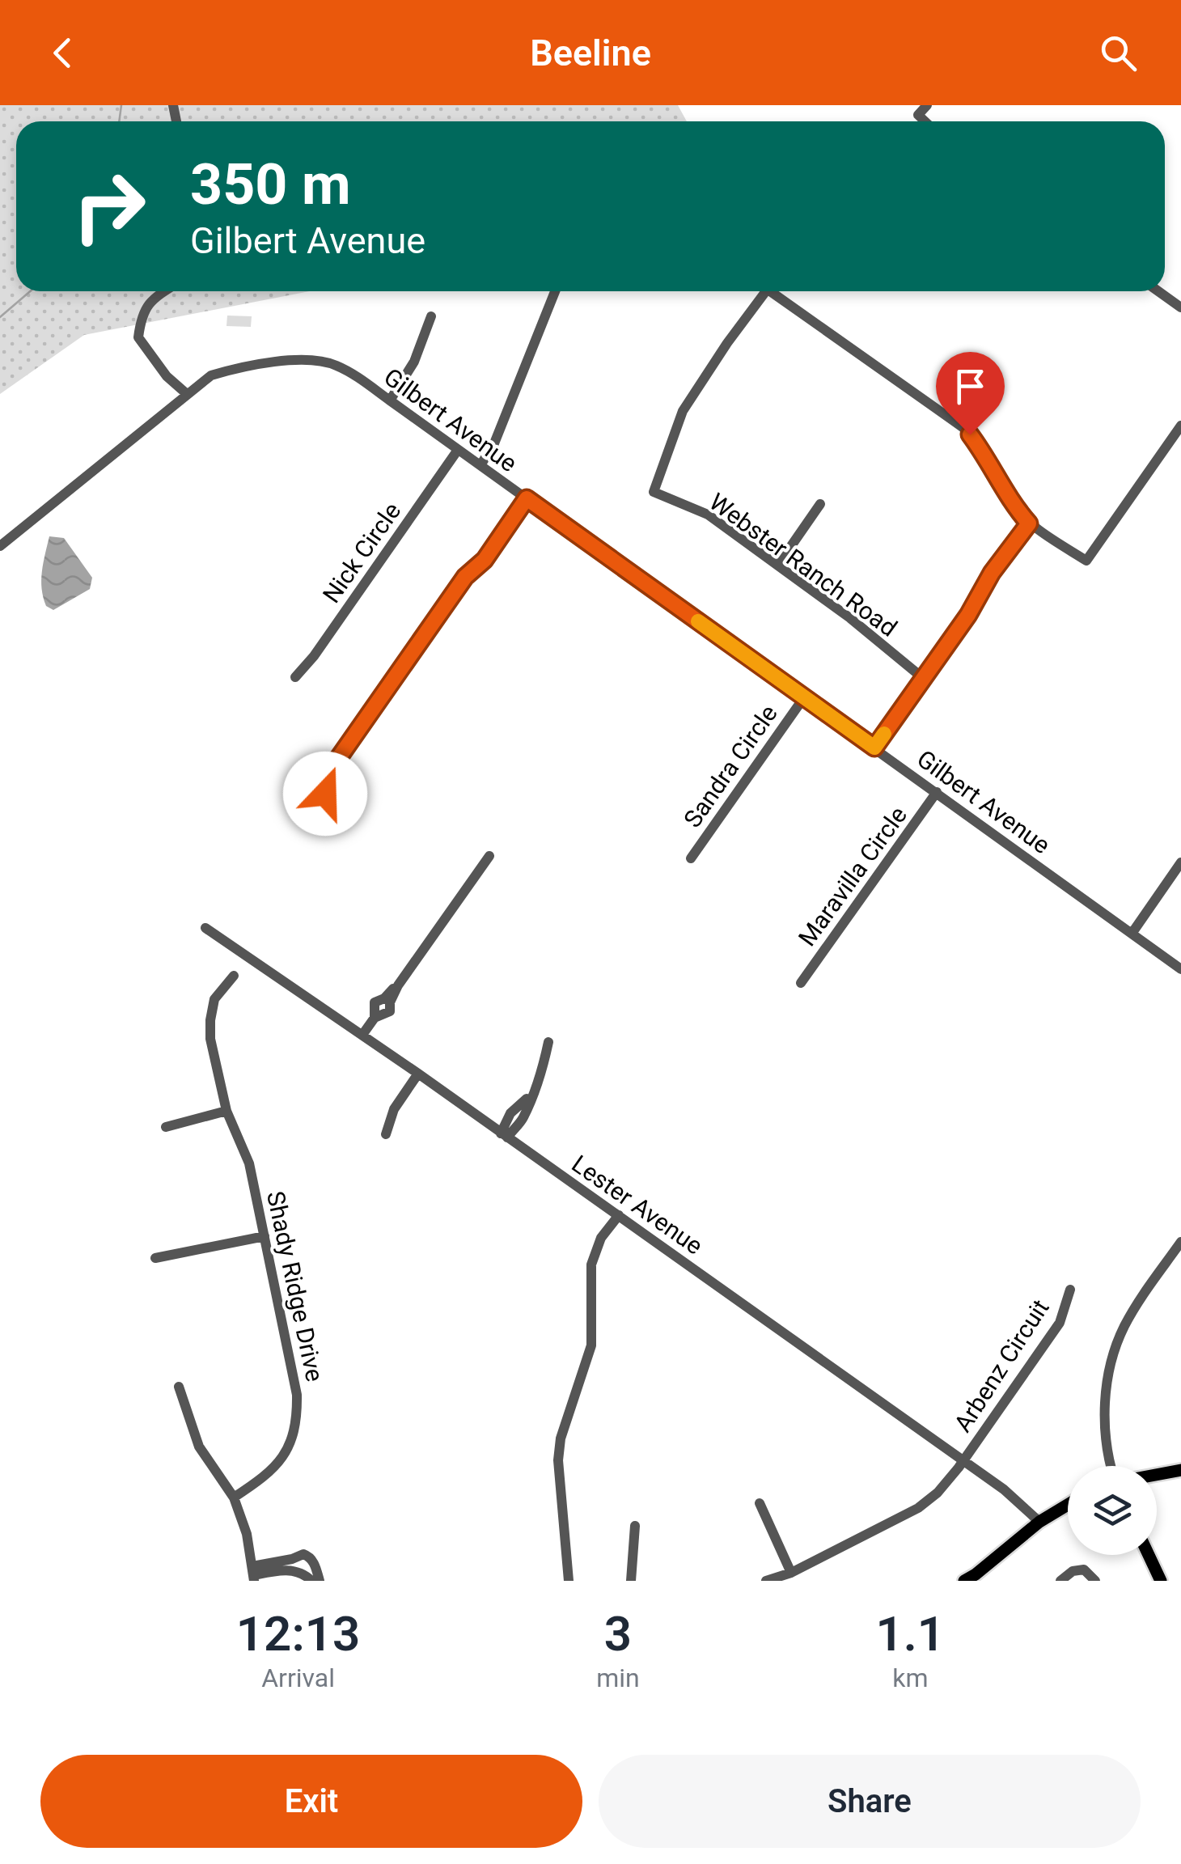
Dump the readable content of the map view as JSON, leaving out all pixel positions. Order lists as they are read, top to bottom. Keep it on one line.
{"streets":{"street":["Gilbert Avenue","Nick Circle","Webster Ranch Road","Sandra Circle","Maravilla Circle","Lester Avenue","Shady Ridge Drive","Arbenz Circuit"]},"crossings":[["Gilbert Avenue","Nick Circle"],["Gilbert Avenue","Sandra Circle"],["Gilbert Avenue","Maravilla Circle"],["Lester Avenue","Arbenz Circuit"]],"page":{"header":"Beeline","turn":["350 m","Gilbert Avenue"],"eta":["12:13","Arrival","3","min","1.1","km"],"buttons":["Exit","Share"]}}
